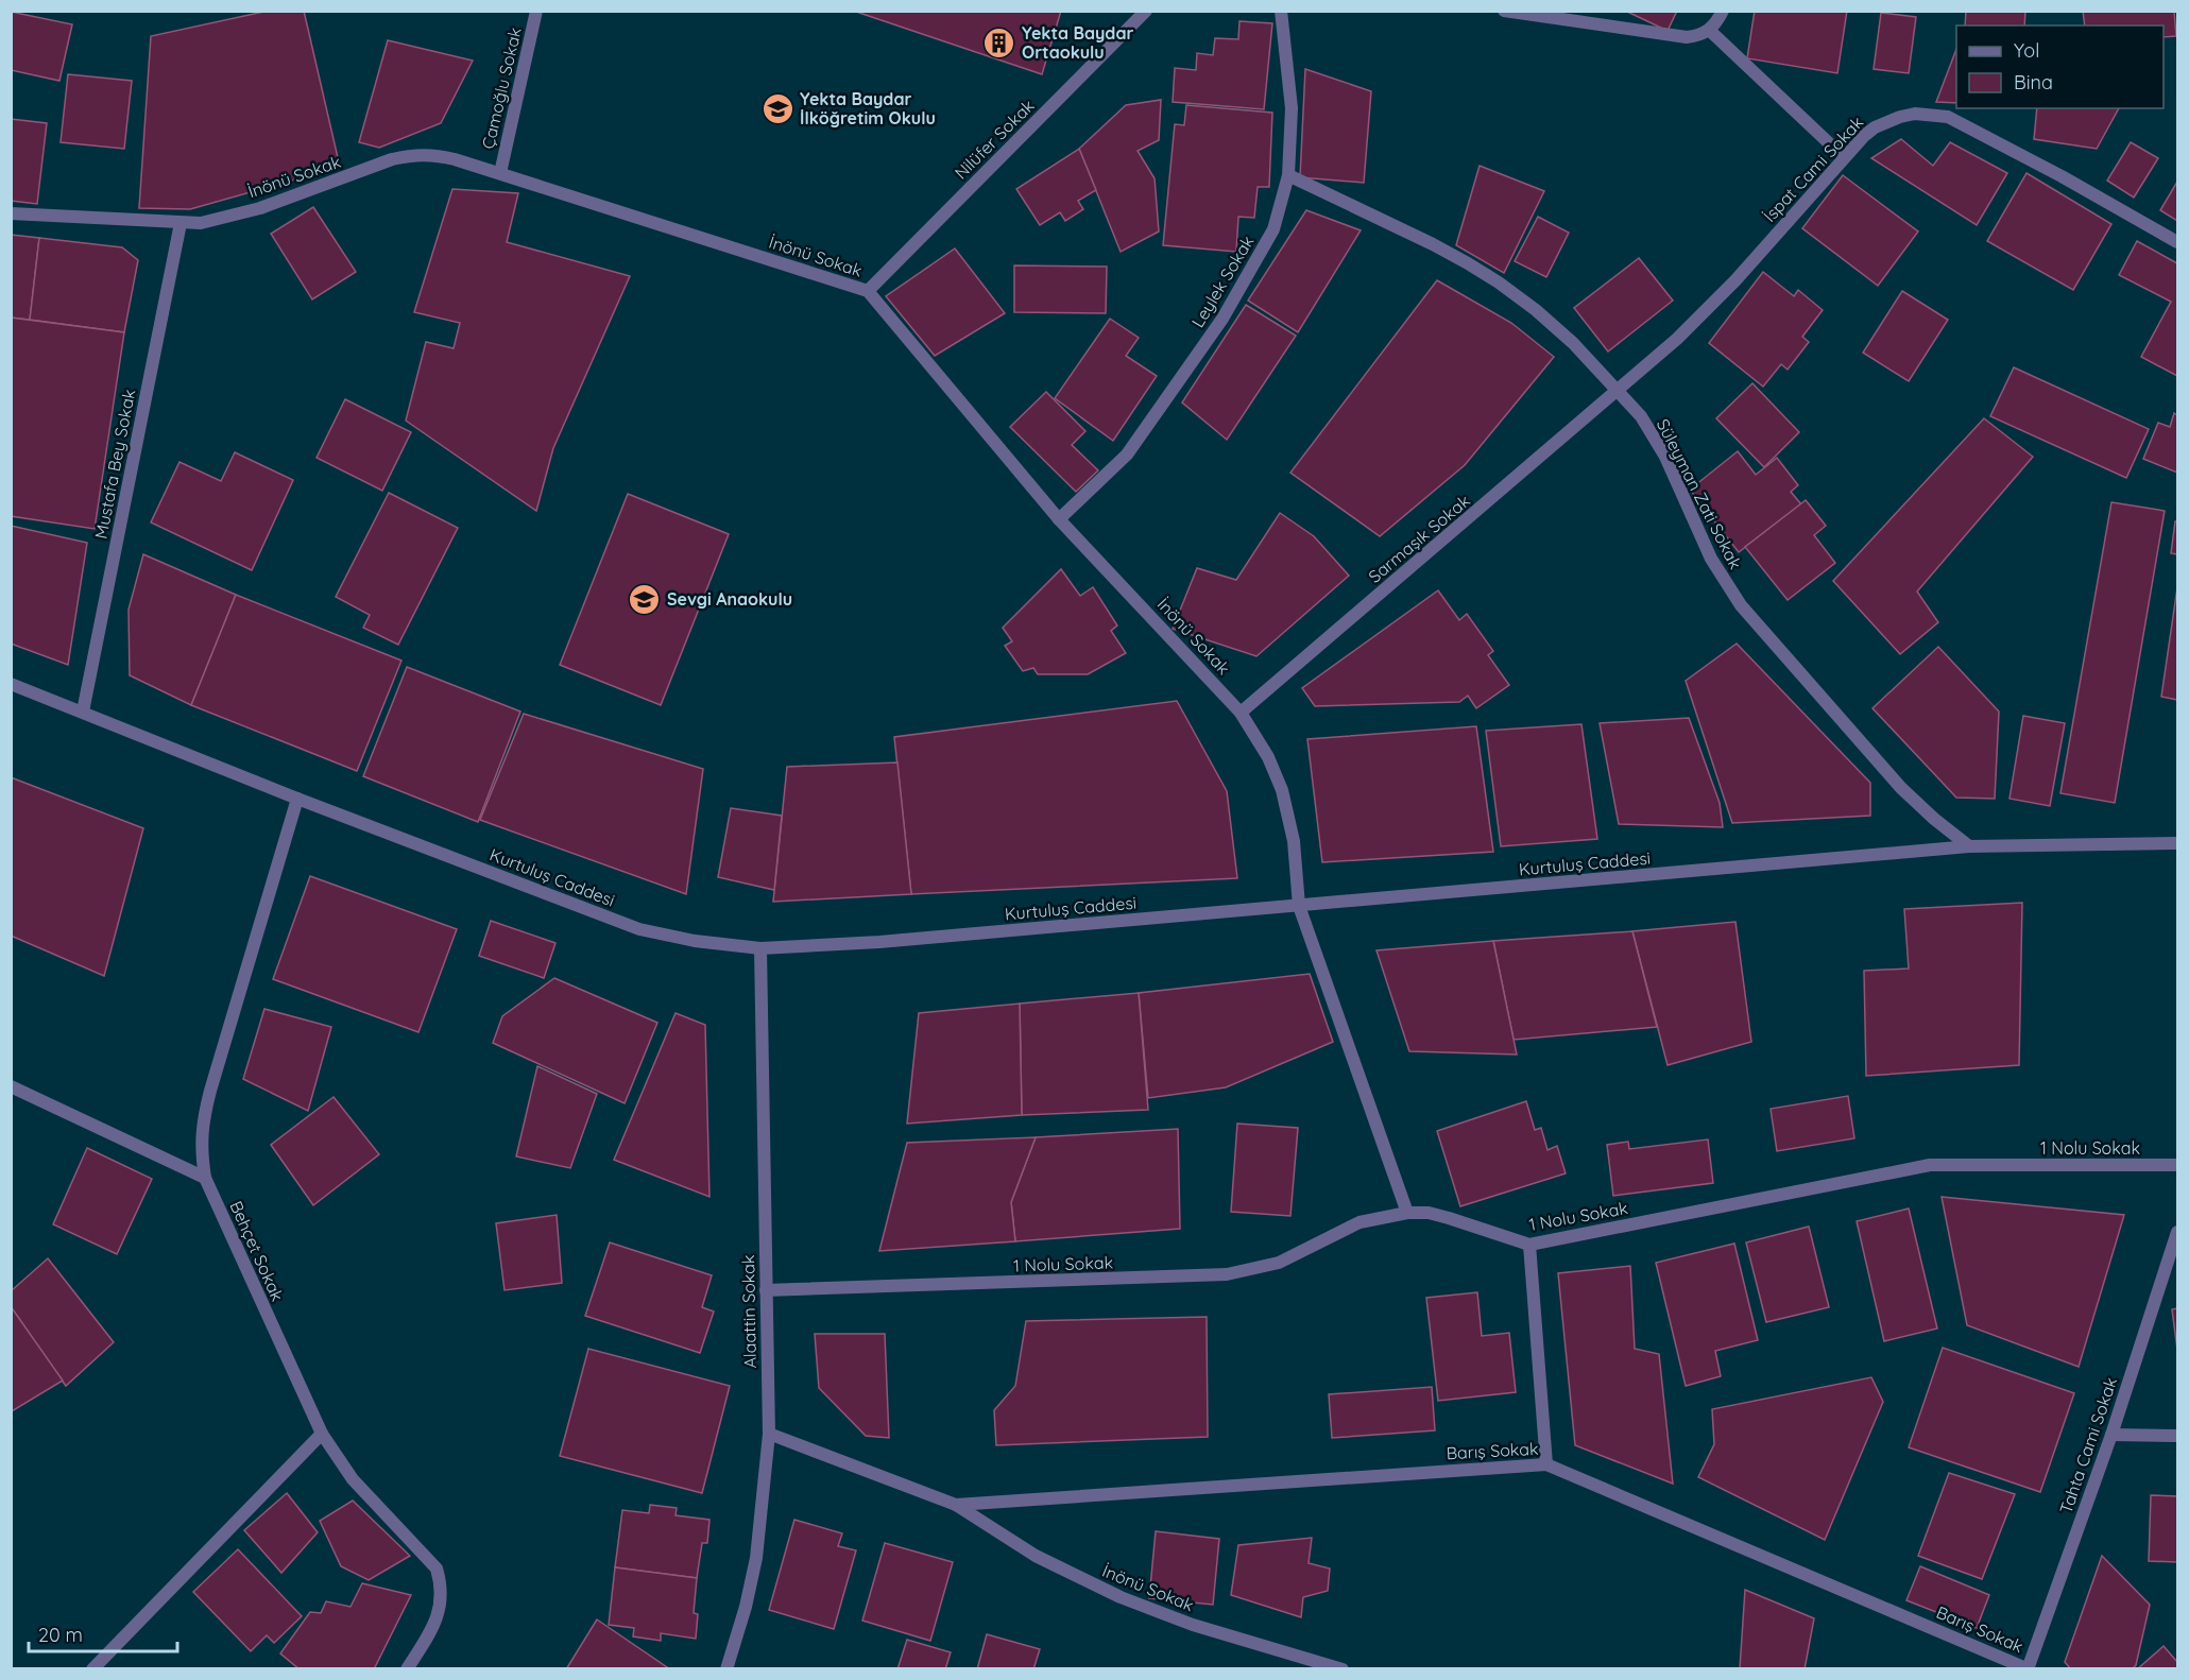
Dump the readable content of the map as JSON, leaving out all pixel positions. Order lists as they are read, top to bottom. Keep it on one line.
{"streets":{"street":["Çamoğlu Sokak","Nilüfer Sokak","İspat Cami Sokak","İnönü Sokak","Leylek Sokak","Mustafa Bey Sokak","Süleyman Zati Sokak","Sarmaşık Sokak","Kurtuluş Caddesi","1 Nolu Sokak","Behçet Sokak","Alaattin Sokak","Tahta Cami Sokak","Barış Sokak"]},"crossings":[["Çamoğlu Sokak","İnönü Sokak"],["Nilüfer Sokak","İnönü Sokak"],["İspat Cami Sokak","Süleyman Zati Sokak"],["İspat Cami Sokak","Sarmaşık Sokak"],["İnönü Sokak","Leylek Sokak"],["İnönü Sokak","Mustafa Bey Sokak"],["İnönü Sokak","Sarmaşık Sokak"],["İnönü Sokak","Kurtuluş Caddesi"],["İnönü Sokak","1 Nolu Sokak"],["İnönü Sokak","Barış Sokak"],["Leylek Sokak","Süleyman Zati Sokak"],["Mustafa Bey Sokak","Kurtuluş Caddesi"],["Süleyman Zati Sokak","Sarmaşık Sokak"],["Süleyman Zati Sokak","Kurtuluş Caddesi"],["Kurtuluş Caddesi","Behçet Sokak"],["Kurtuluş Caddesi","Alaattin Sokak"],["1 Nolu Sokak","Alaattin Sokak"],["Tahta Cami Sokak","Barış Sokak"]],"places":{"building":["Yekta Baydar Ortaokulu"],"school or university":["Yekta Baydar İlköğretim Okulu","Sevgi Anaokulu"]},"legend":["Yol","Bina"],"scale_bar":"20 m"}
